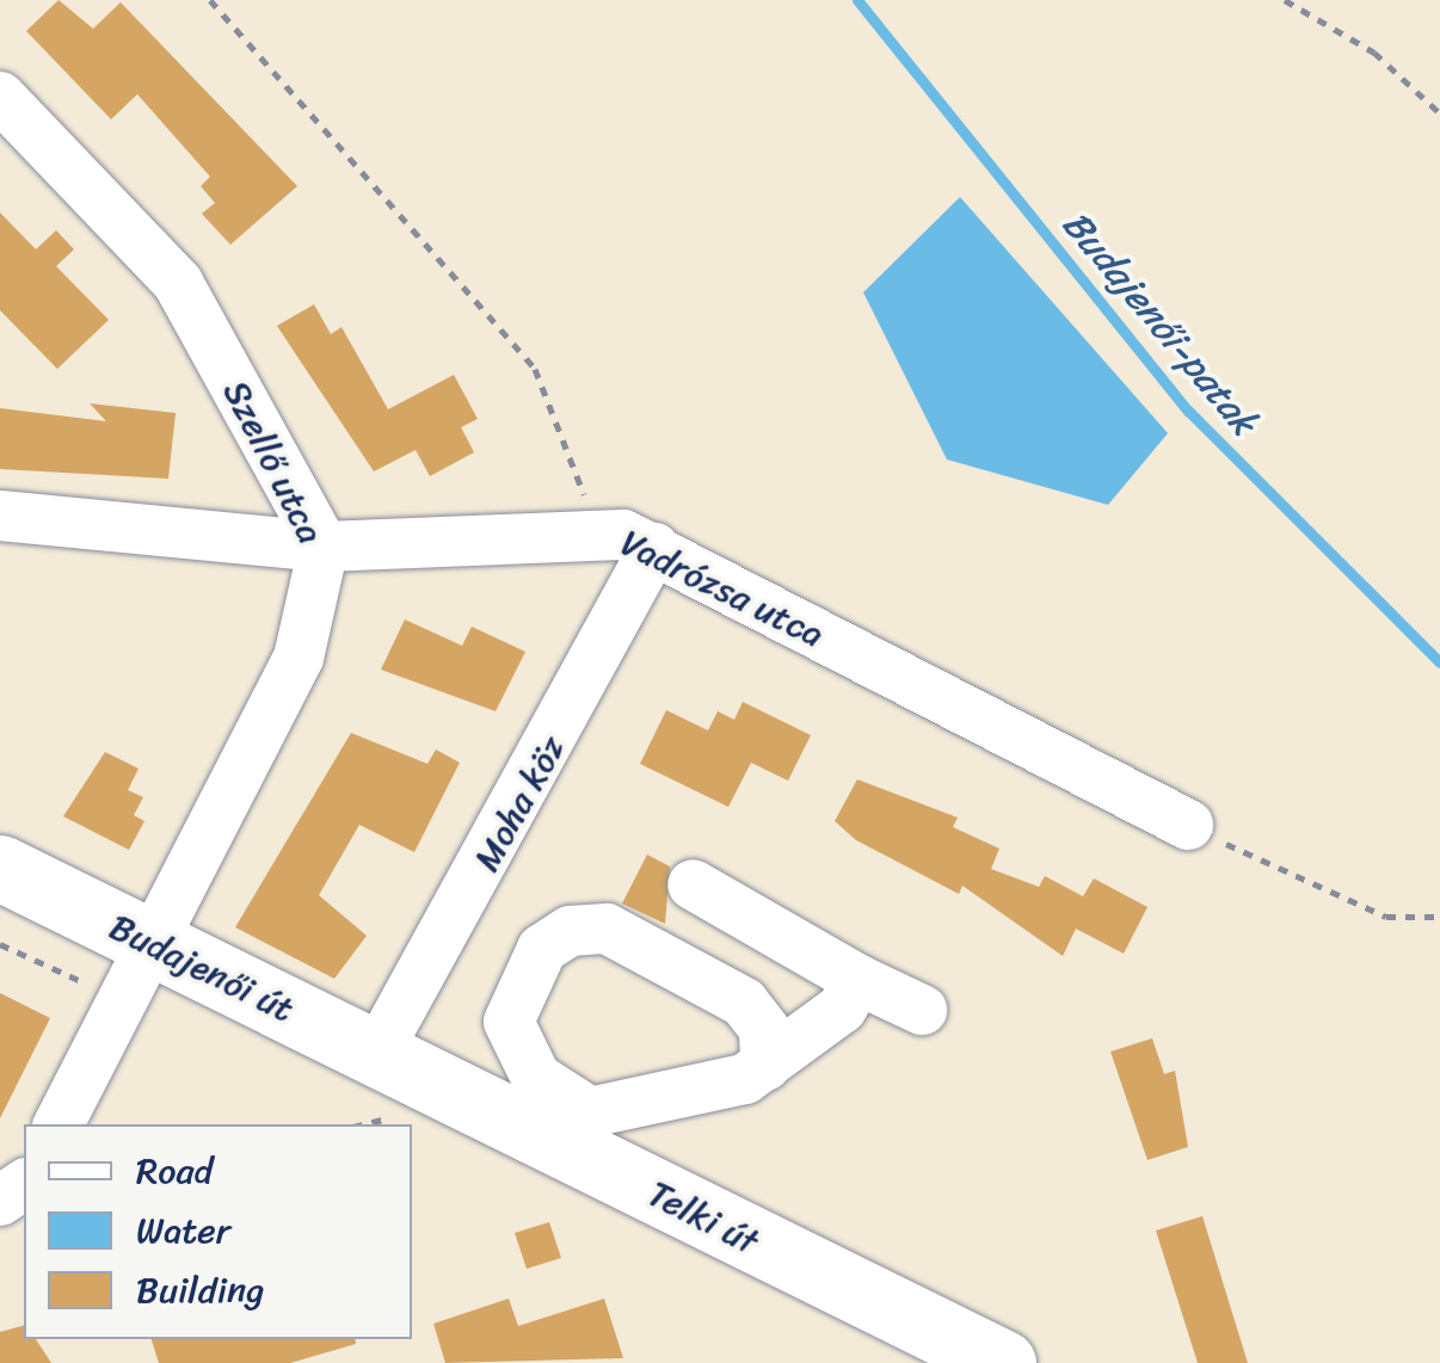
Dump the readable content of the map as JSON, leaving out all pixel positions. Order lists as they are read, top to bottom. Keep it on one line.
{"streets":{"main road":["Budajenői út","Telki út"],"street":["Szellő utca","Vadrózsa utca","Moha köz"]},"crossings":[["Szellő utca","Vadrózsa utca"],["Szellő utca","Budajenői út"],["Vadrózsa utca","Moha köz"],["Moha köz","Budajenői út"],["Moha köz","Telki út"],["Budajenői út","Telki út"]],"water":["Budajenői-patak"],"legend":["Road","Water","Building"]}
